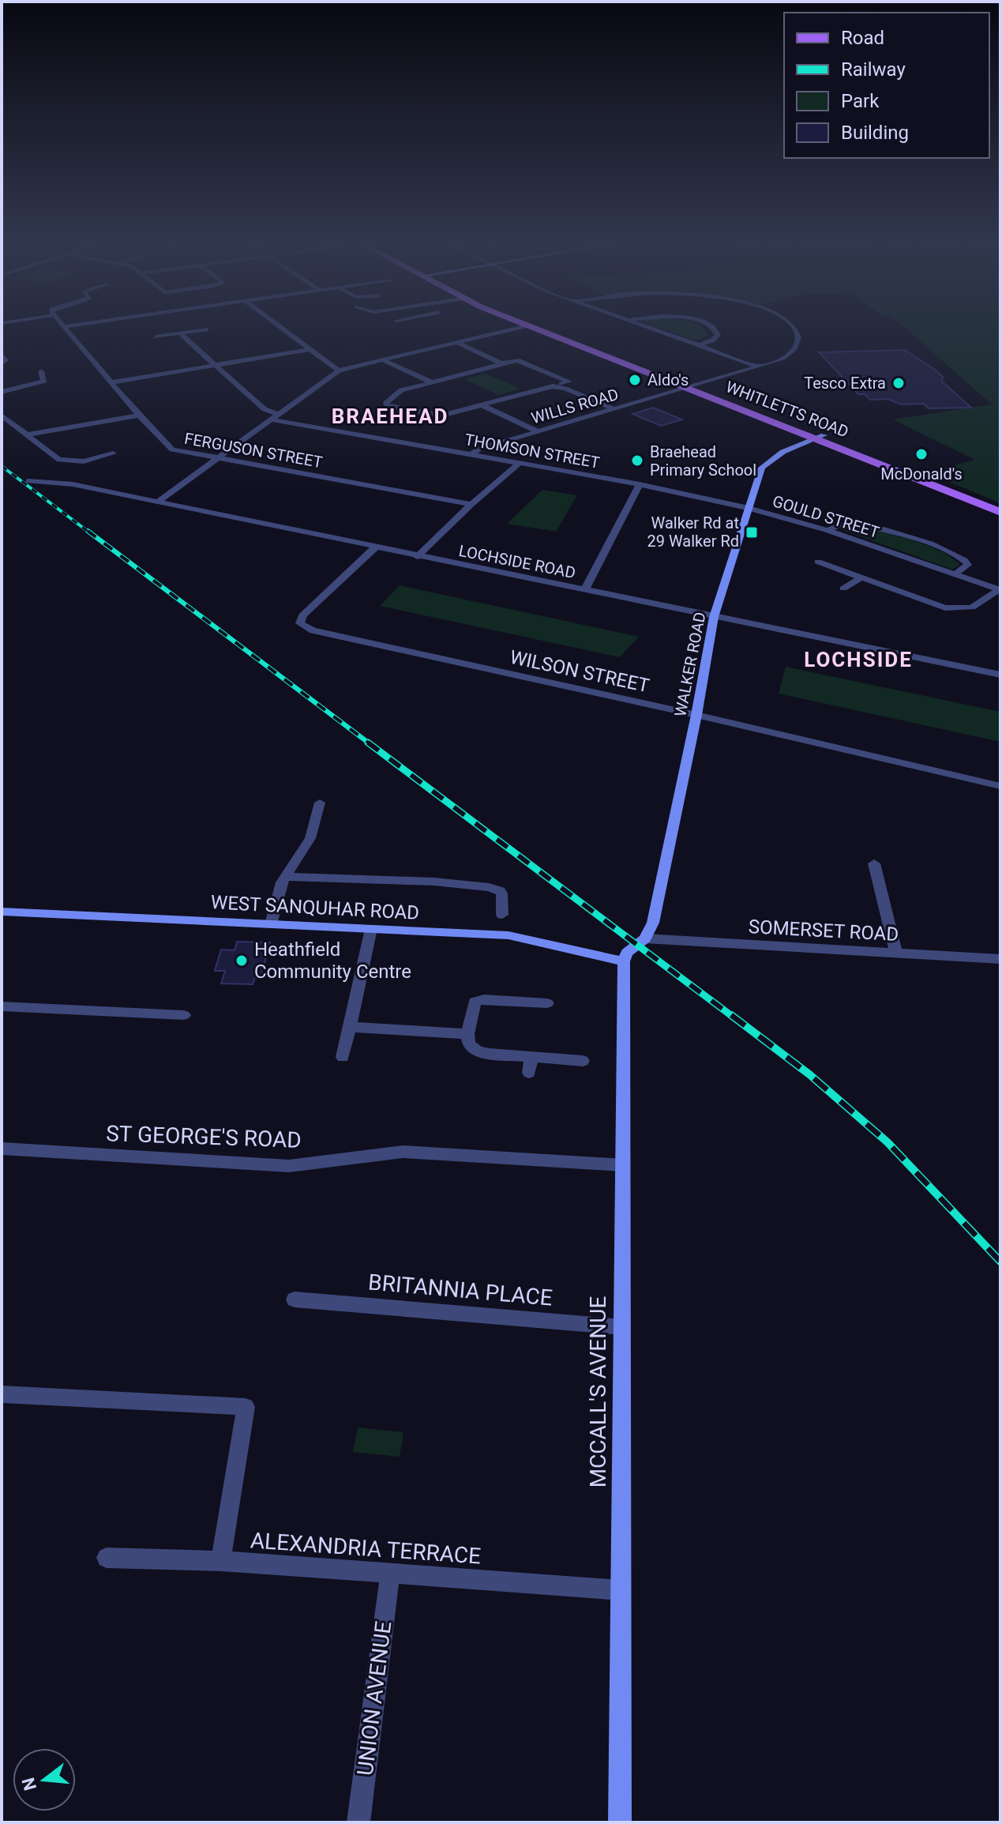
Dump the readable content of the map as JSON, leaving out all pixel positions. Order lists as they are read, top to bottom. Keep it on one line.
{"streets":{"main road":["WHITLETTS ROAD"],"street":["WILLS ROAD","FERGUSON STREET","THOMSON STREET","GOULD STREET","LOCHSIDE ROAD","WALKER ROAD","WILSON STREET","WEST SANQUHAR ROAD","SOMERSET ROAD","ST GEORGE'S ROAD","BRITANNIA PLACE","MCCALL'S AVENUE","ALEXANDRIA TERRACE","UNION AVENUE"]},"crossings":[["WILLS ROAD","WHITLETTS ROAD"],["WILLS ROAD","THOMSON STREET"],["WHITLETTS ROAD","WALKER ROAD"],["THOMSON STREET","GOULD STREET"],["GOULD STREET","WALKER ROAD"],["LOCHSIDE ROAD","WALKER ROAD"],["LOCHSIDE ROAD","WILSON STREET"],["WALKER ROAD","WILSON STREET"],["WALKER ROAD","SOMERSET ROAD"],["WEST SANQUHAR ROAD","MCCALL'S AVENUE"],["ST GEORGE'S ROAD","MCCALL'S AVENUE"],["BRITANNIA PLACE","MCCALL'S AVENUE"],["MCCALL'S AVENUE","ALEXANDRIA TERRACE"],["ALEXANDRIA TERRACE","UNION AVENUE"]],"districts":["BRAEHEAD","LOCHSIDE"],"places":{"other":["Aldo's","Tesco Extra","McDonald's","Braehead Primary School","Heathfield Community Centre"],"transit":["Walker Rd at 29 Walker Rd"]},"legend":["Road","Railway","Park","Building"],"north":"left"}
